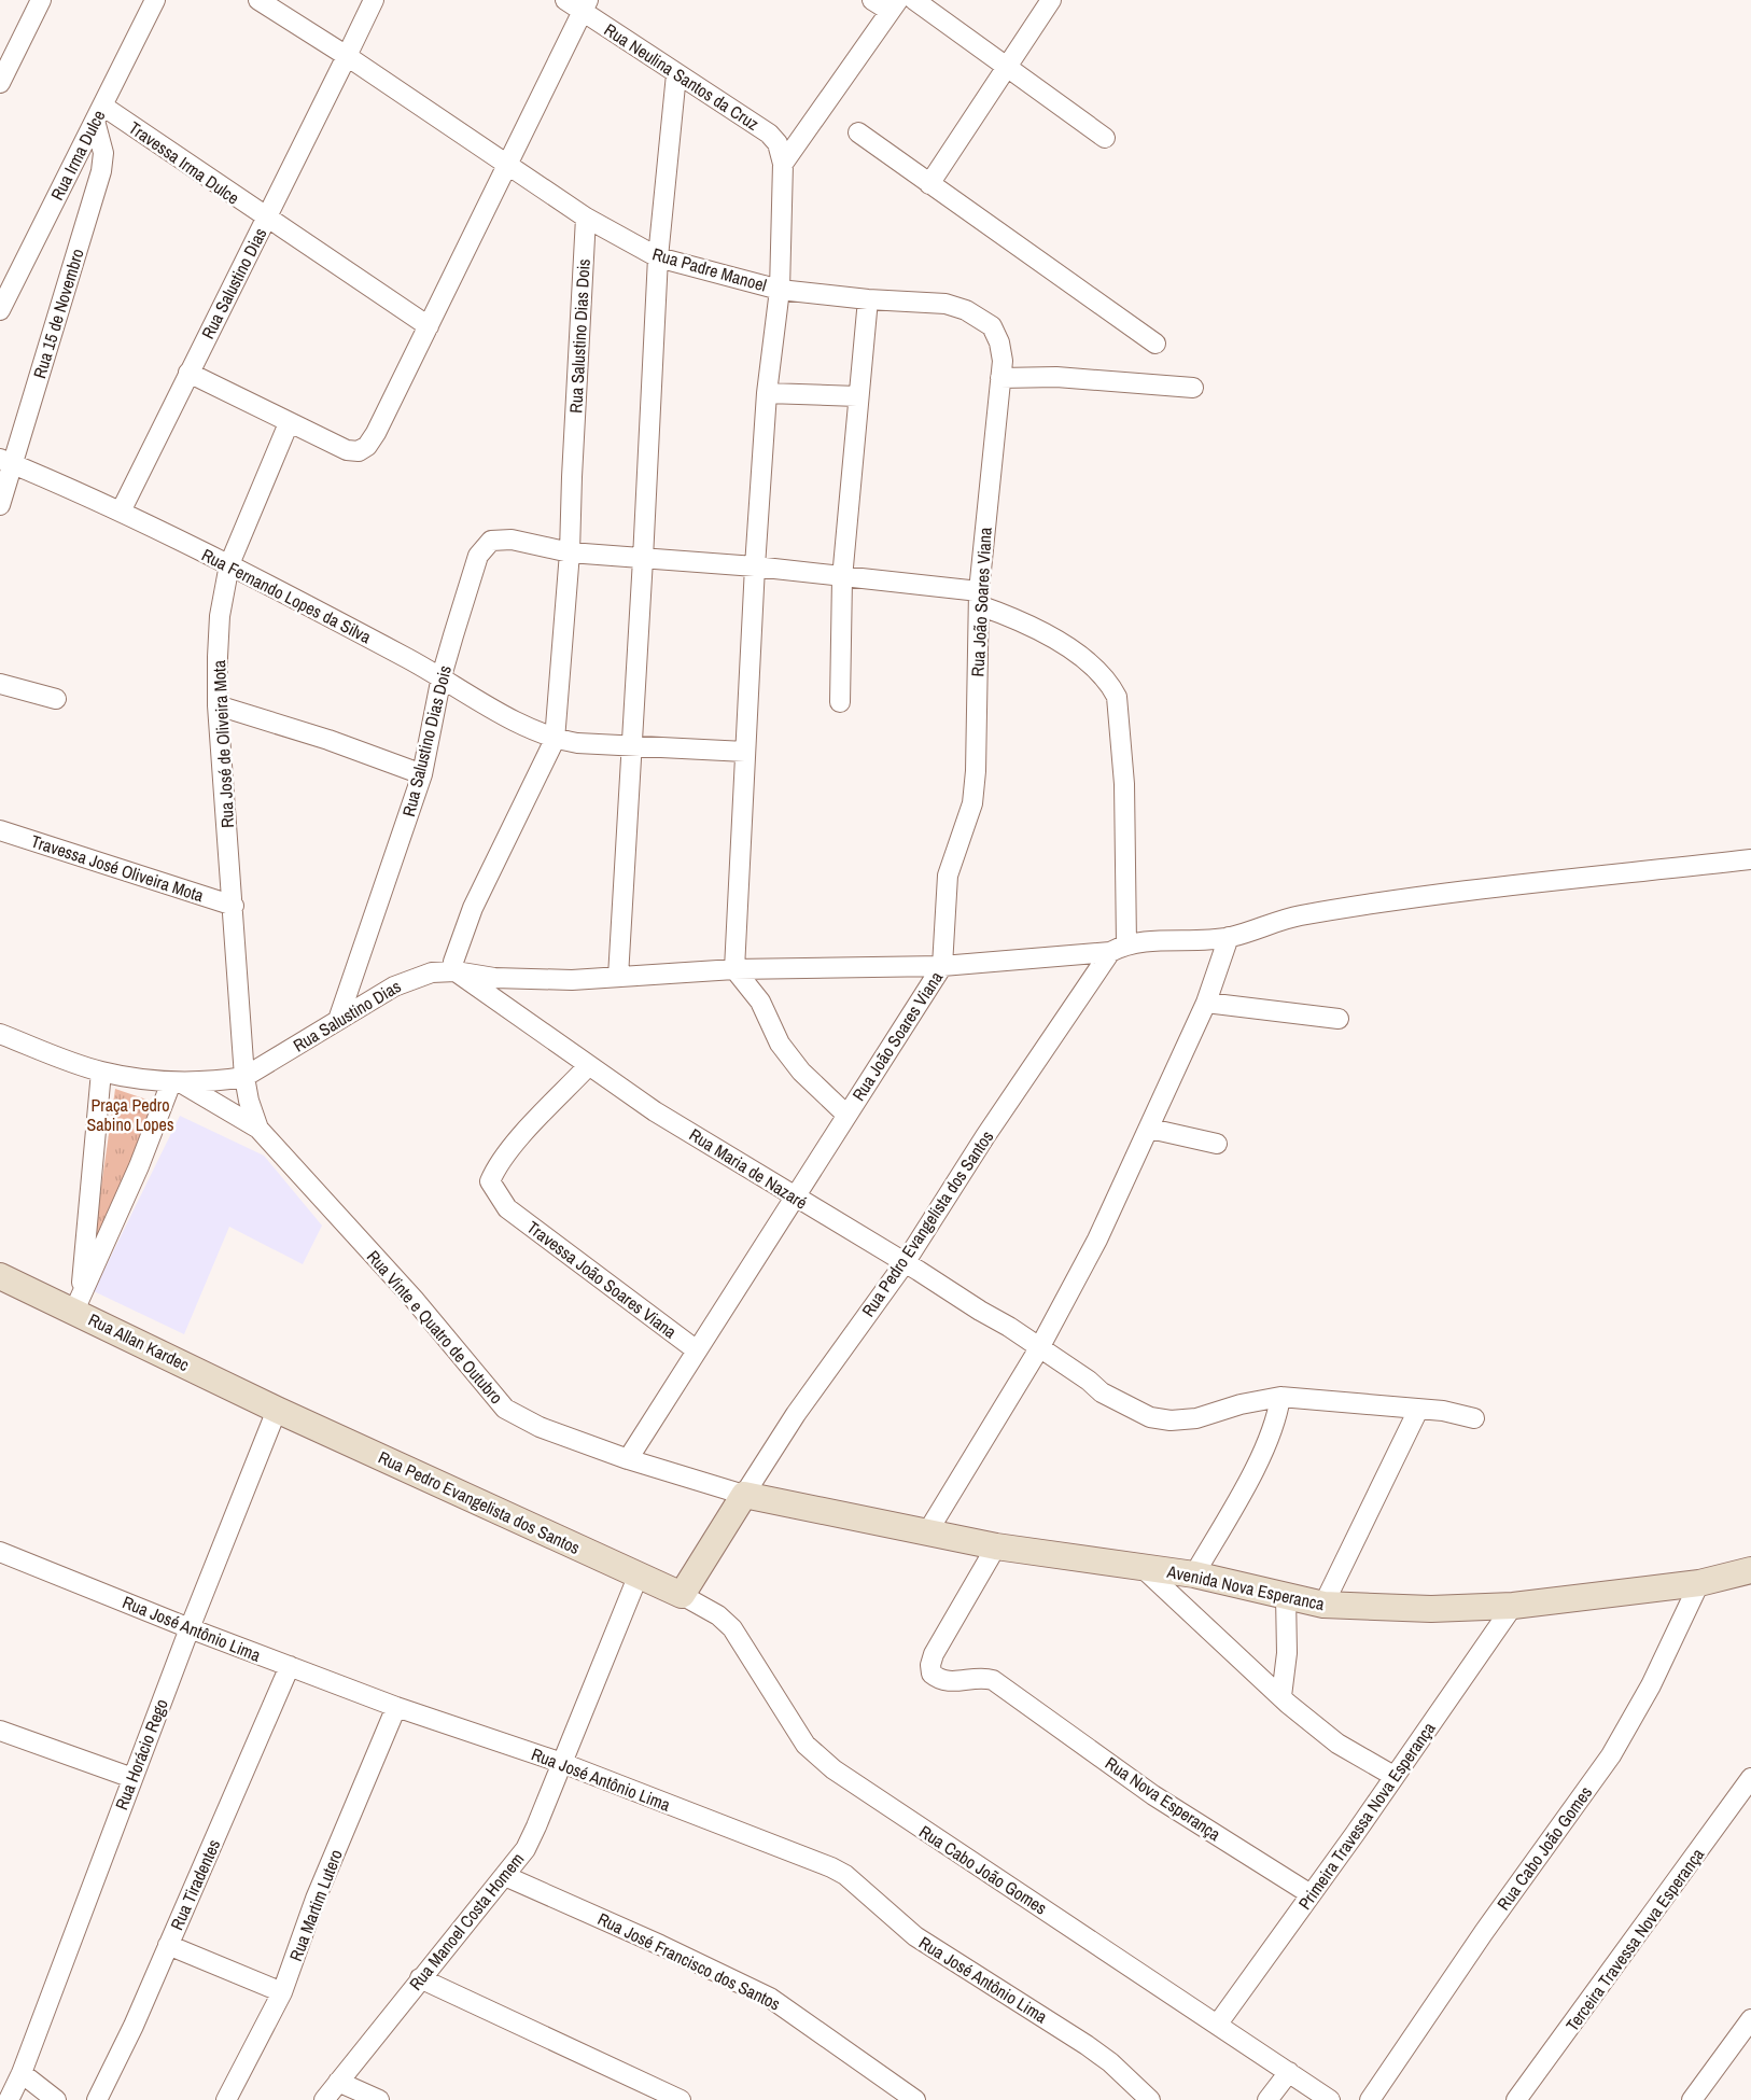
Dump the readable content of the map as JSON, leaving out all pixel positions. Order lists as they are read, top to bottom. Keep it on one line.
{"streets":{"main road":["Rua Pedro Evangelista dos Santos","Rua Allan Kardec","Avenida Nova Esperanca"],"street":["Rua Neulina Santos da Cruz","Rua Irma Dulce","Travessa Irma Dulce","Rua Padre Manoel","Rua Salustino Dias","Rua 15 de Novembro","Rua Salustino Dias Dois","Rua Fernando Lopes da Silva","Rua João Soares Viana","Rua José de Oliveira Mota","Travessa José Oliveira Mota","Rua Maria de Nazaré","Travessa João Soares Viana","Rua Vinte e Quatro de Outubro","Rua José Antônio Lima","Rua Horácio Rego","Rua Nova Esperança","Primeira Travessa Nova Esperança","Rua Cabo João Gomes","Rua Tiradentes","Rua Martim Lutero","Rua Manoel Costa Homem","Terceira Travessa Nova Esperança","Rua José Francisco dos Santos"]},"crossings":[["Rua Irma Dulce","Travessa Irma Dulce"],["Rua Irma Dulce","Rua 15 de Novembro"],["Travessa Irma Dulce","Rua Salustino Dias"],["Travessa Irma Dulce","Rua 15 de Novembro"],["Rua Padre Manoel","Rua Salustino Dias"],["Rua Padre Manoel","Rua Salustino Dias Dois"],["Rua Padre Manoel","Rua João Soares Viana"],["Rua Salustino Dias","Rua Salustino Dias Dois"],["Rua Salustino Dias","Rua Fernando Lopes da Silva"],["Rua Salustino Dias","Rua João Soares Viana"],["Rua Salustino Dias","Rua José de Oliveira Mota"],["Rua Salustino Dias","Rua Maria de Nazaré"],["Rua Salustino Dias","Rua Pedro Evangelista dos Santos"],["Rua Salustino Dias","Rua Vinte e Quatro de Outubro"],["Rua 15 de Novembro","Rua Fernando Lopes da Silva"],["Rua Salustino Dias Dois","Rua Fernando Lopes da Silva"],["Rua Fernando Lopes da Silva","Rua José de Oliveira Mota"],["Rua João Soares Viana","Rua Maria de Nazaré"],["Rua João Soares Viana","Travessa João Soares Viana"],["Rua João Soares Viana","Rua Vinte e Quatro de Outubro"],["Rua José de Oliveira Mota","Travessa José Oliveira Mota"],["Rua José de Oliveira Mota","Rua Vinte e Quatro de Outubro"],["Rua Maria de Nazaré","Rua Pedro Evangelista dos Santos"],["Rua Maria de Nazaré","Travessa João Soares Viana"],["Rua Pedro Evangelista dos Santos","Rua Vinte e Quatro de Outubro"],["Rua Pedro Evangelista dos Santos","Rua Allan Kardec"],["Rua Pedro Evangelista dos Santos","Avenida Nova Esperanca"],["Rua Pedro Evangelista dos Santos","Rua Horácio Rego"],["Rua Pedro Evangelista dos Santos","Rua Cabo João Gomes"],["Rua Pedro Evangelista dos Santos","Rua Manoel Costa Homem"],["Rua Vinte e Quatro de Outubro","Avenida Nova Esperanca"],["Rua Allan Kardec","Rua Horácio Rego"],["Avenida Nova Esperanca","Rua Nova Esperança"],["Avenida Nova Esperanca","Primeira Travessa Nova Esperança"],["Avenida Nova Esperanca","Rua Cabo João Gomes"],["Rua José Antônio Lima","Rua Horácio Rego"],["Rua José Antônio Lima","Rua Tiradentes"],["Rua José Antônio Lima","Rua Martim Lutero"],["Rua José Antônio Lima","Rua Manoel Costa Homem"],["Rua Nova Esperança","Primeira Travessa Nova Esperança"],["Primeira Travessa Nova Esperança","Rua Cabo João Gomes"],["Rua Manoel Costa Homem","Rua José Francisco dos Santos"]],"parks":["Praça Pedro Sabino Lopes"]}
